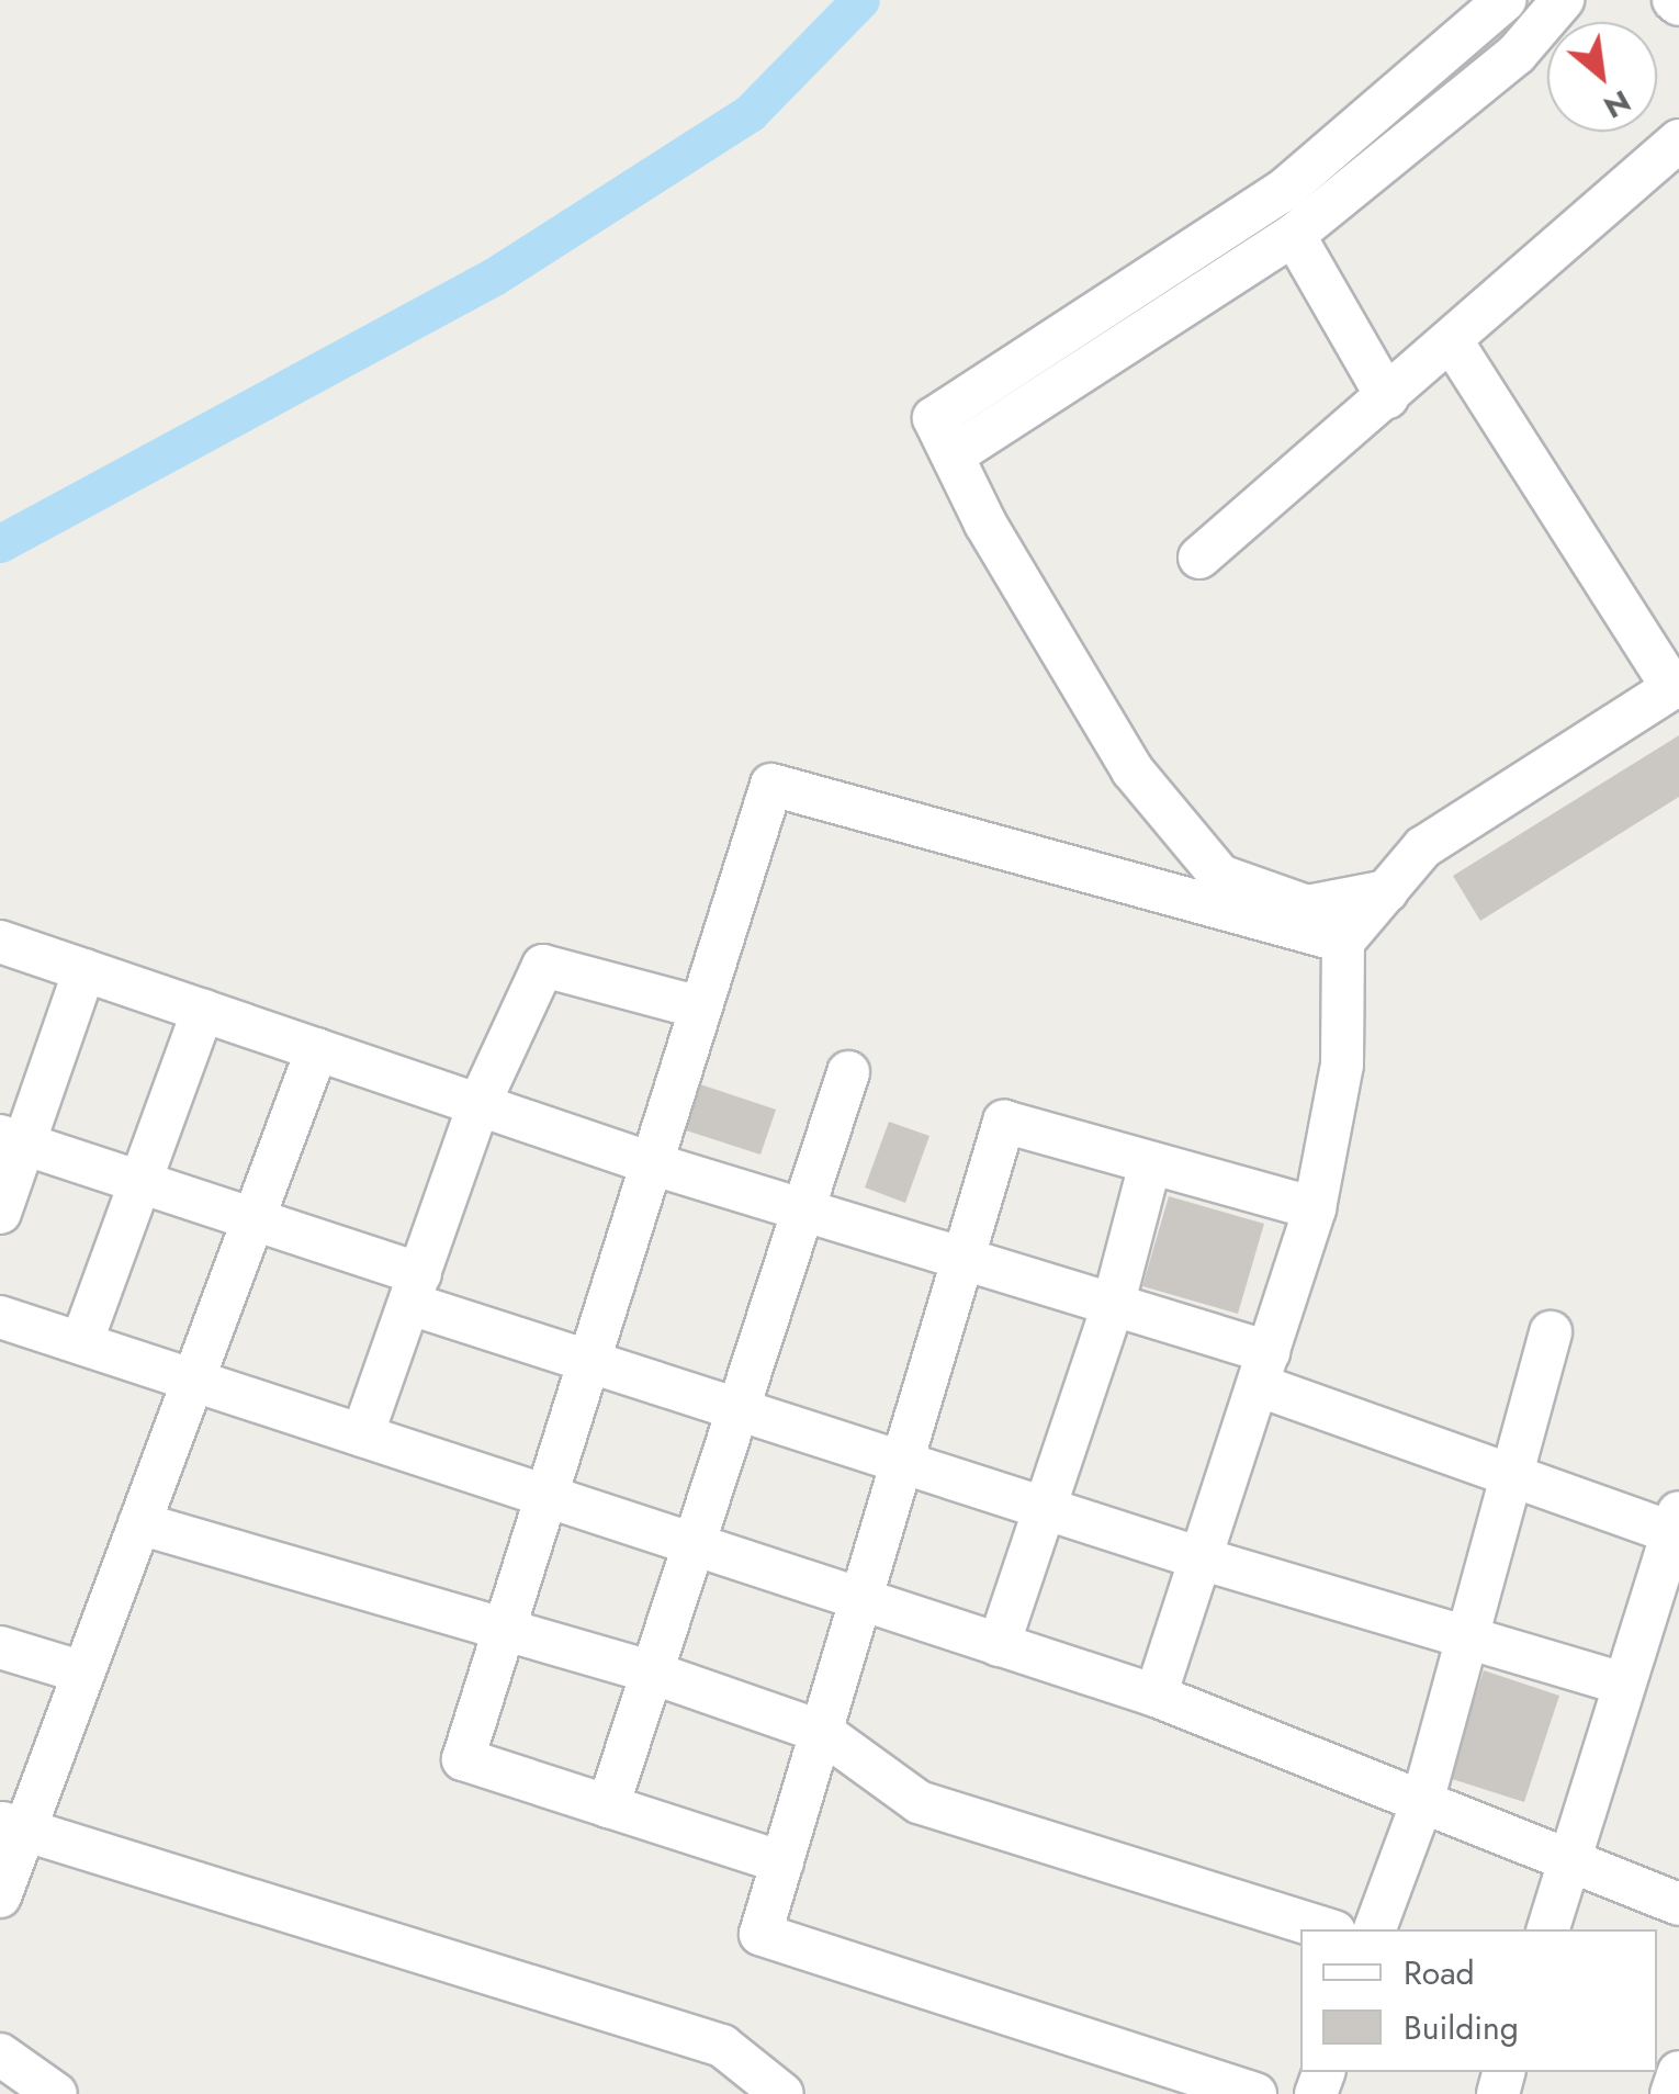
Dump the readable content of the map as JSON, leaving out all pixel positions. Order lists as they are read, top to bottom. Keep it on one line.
{"legend":["Road","Building"],"north":"bottom right"}
